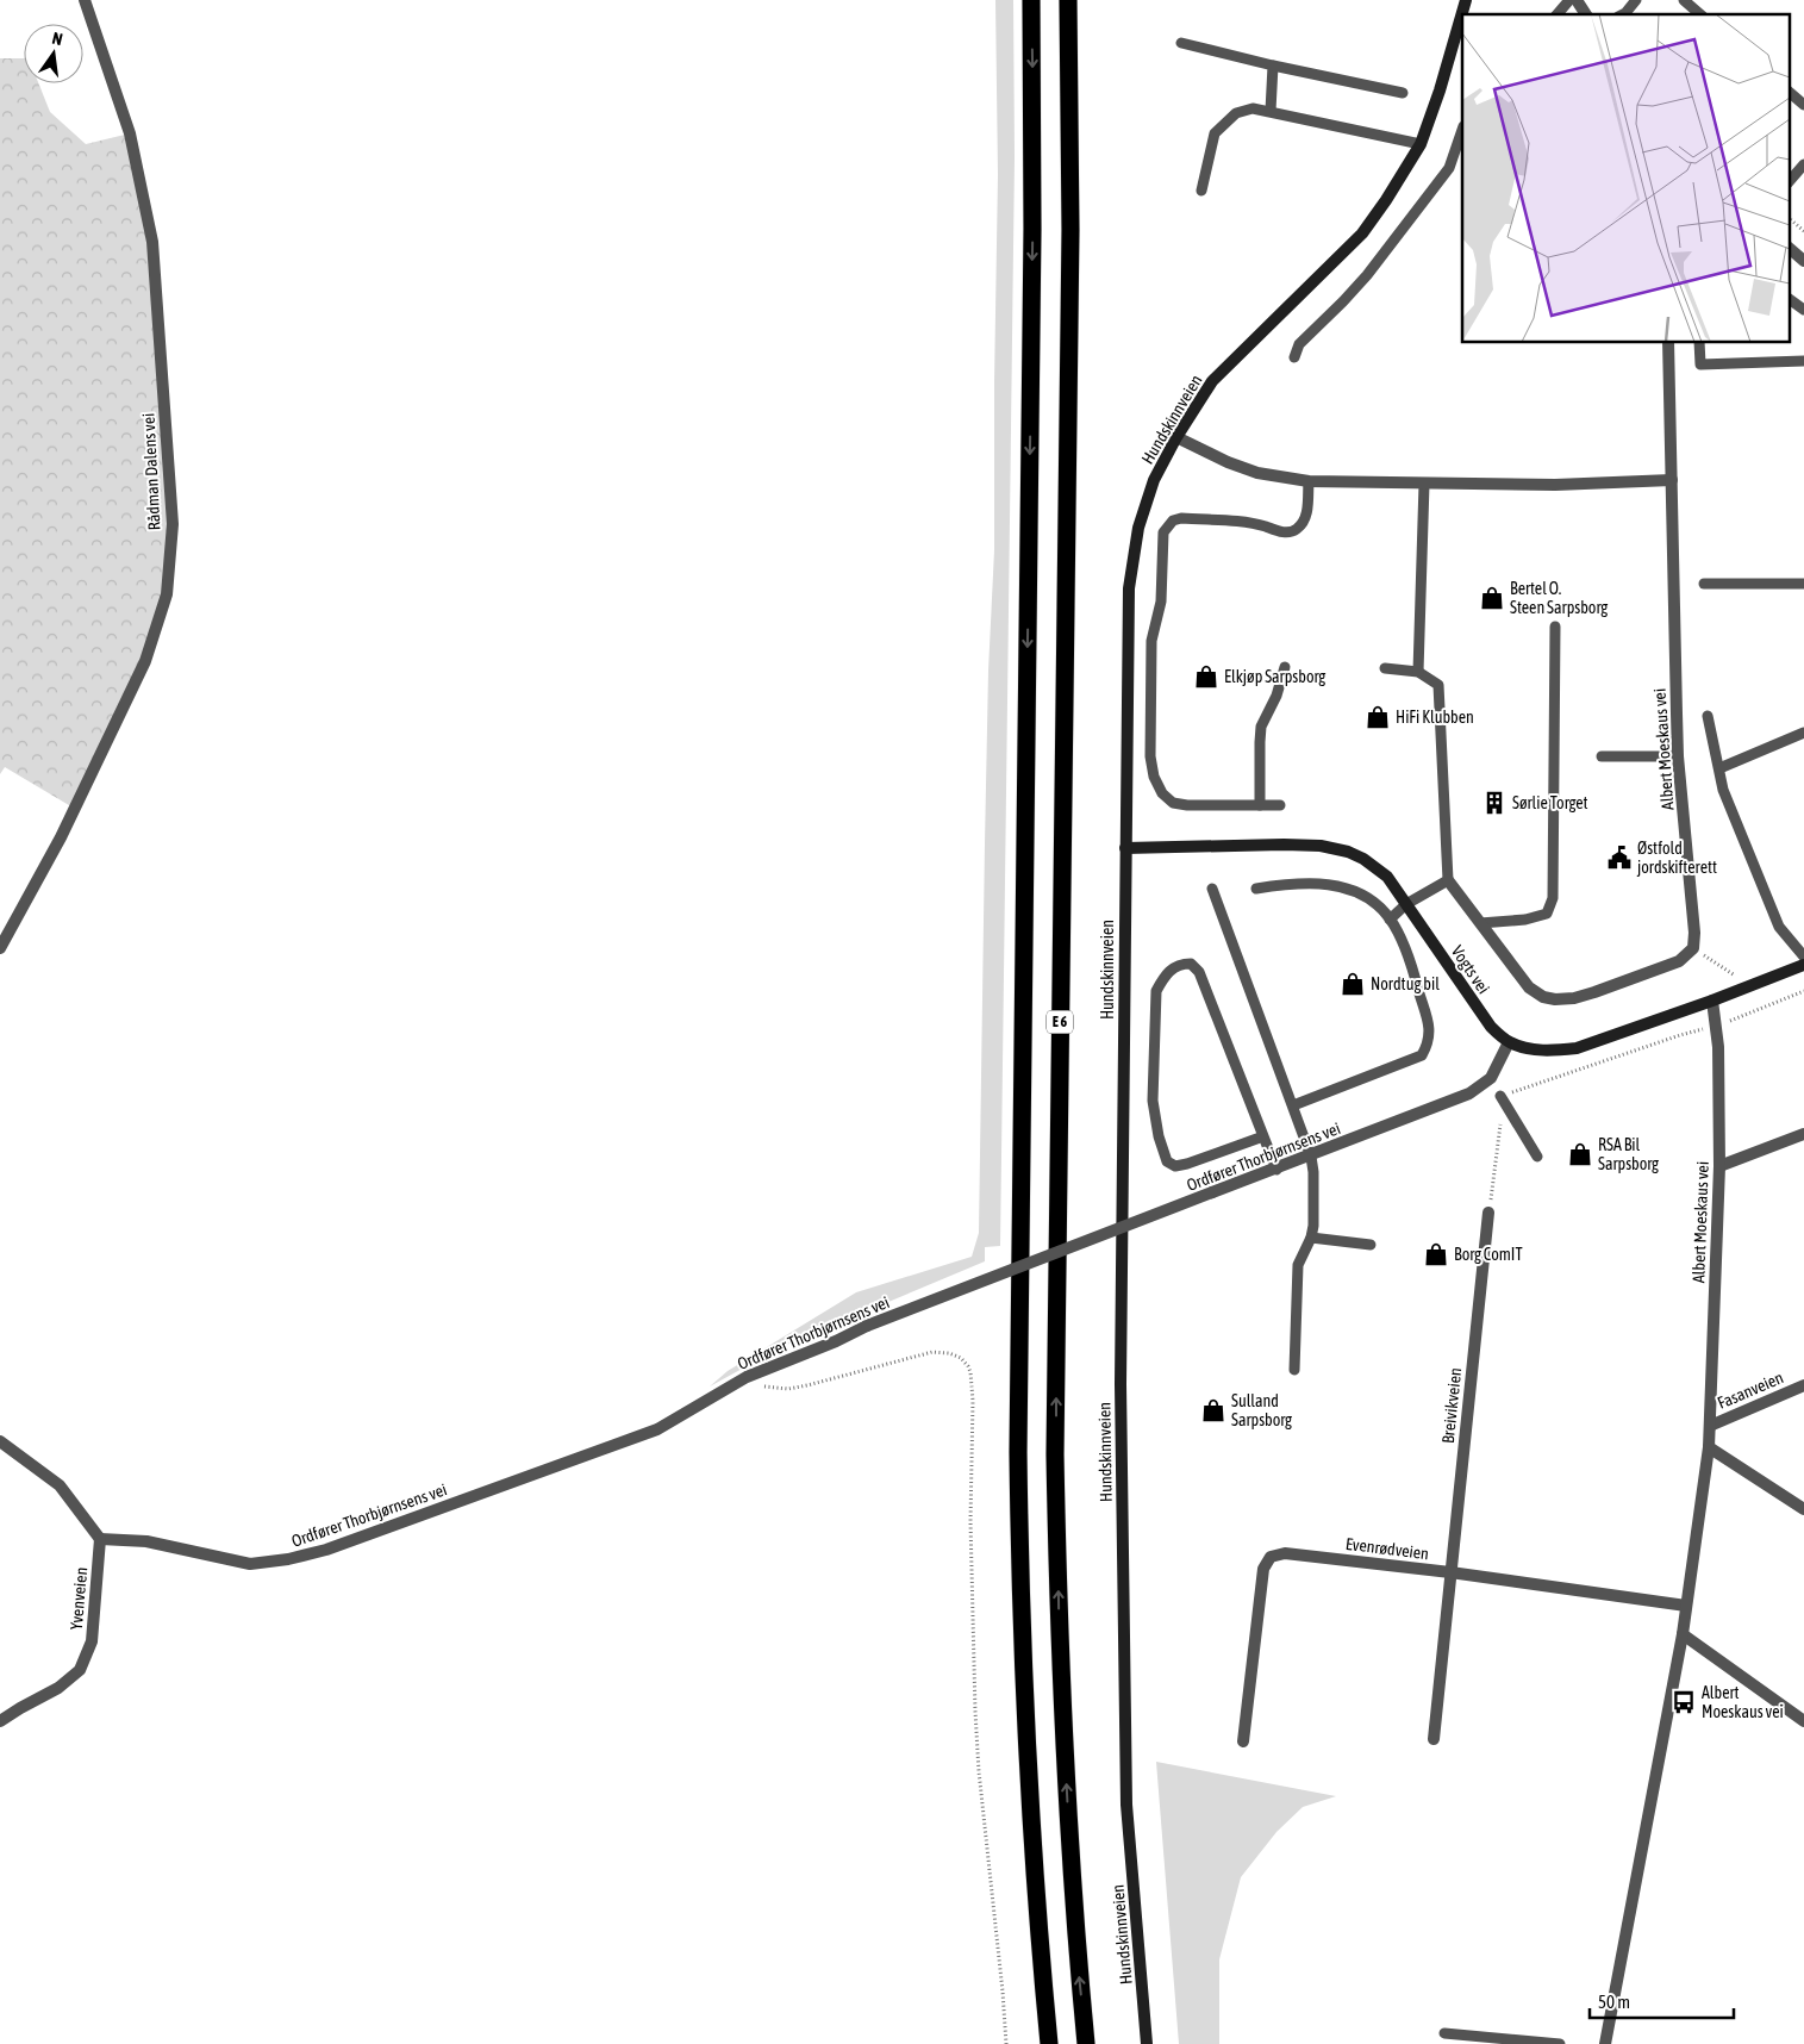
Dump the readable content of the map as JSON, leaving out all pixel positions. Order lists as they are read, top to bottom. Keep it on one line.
{"streets":{"highway":["E 6"],"street":["Hundskinnveien","Rådman Dalens vei","Albert Moeskaus vei","Vogts vei","Ordfører Thorbjørnsens vei","Fasanveien","Breivikveien","Evenrødveien","Yvenveien"]},"crossings":[["Hundskinnveien","Vogts vei"],["Albert Moeskaus vei","Vogts vei"],["Albert Moeskaus vei","Fasanveien"],["Albert Moeskaus vei","Evenrødveien"],["Vogts vei","Ordfører Thorbjørnsens vei"],["Ordfører Thorbjørnsens vei","Yvenveien"],["Breivikveien","Evenrødveien"]],"places":{"shop":["Bertel O. Steen Sarpsborg","Elkjøp Sarpsborg","HiFi Klubben","Nordtug bil","RSA Bil Sarpsborg","Borg ComIT","Sulland Sarpsborg"],"building":["Sørlie Torget"],"public building":["Østfold jordskifterett"],"bus stop":["Albert Moeskaus vei"]},"scale_bar":"50 m","north":"top"}
